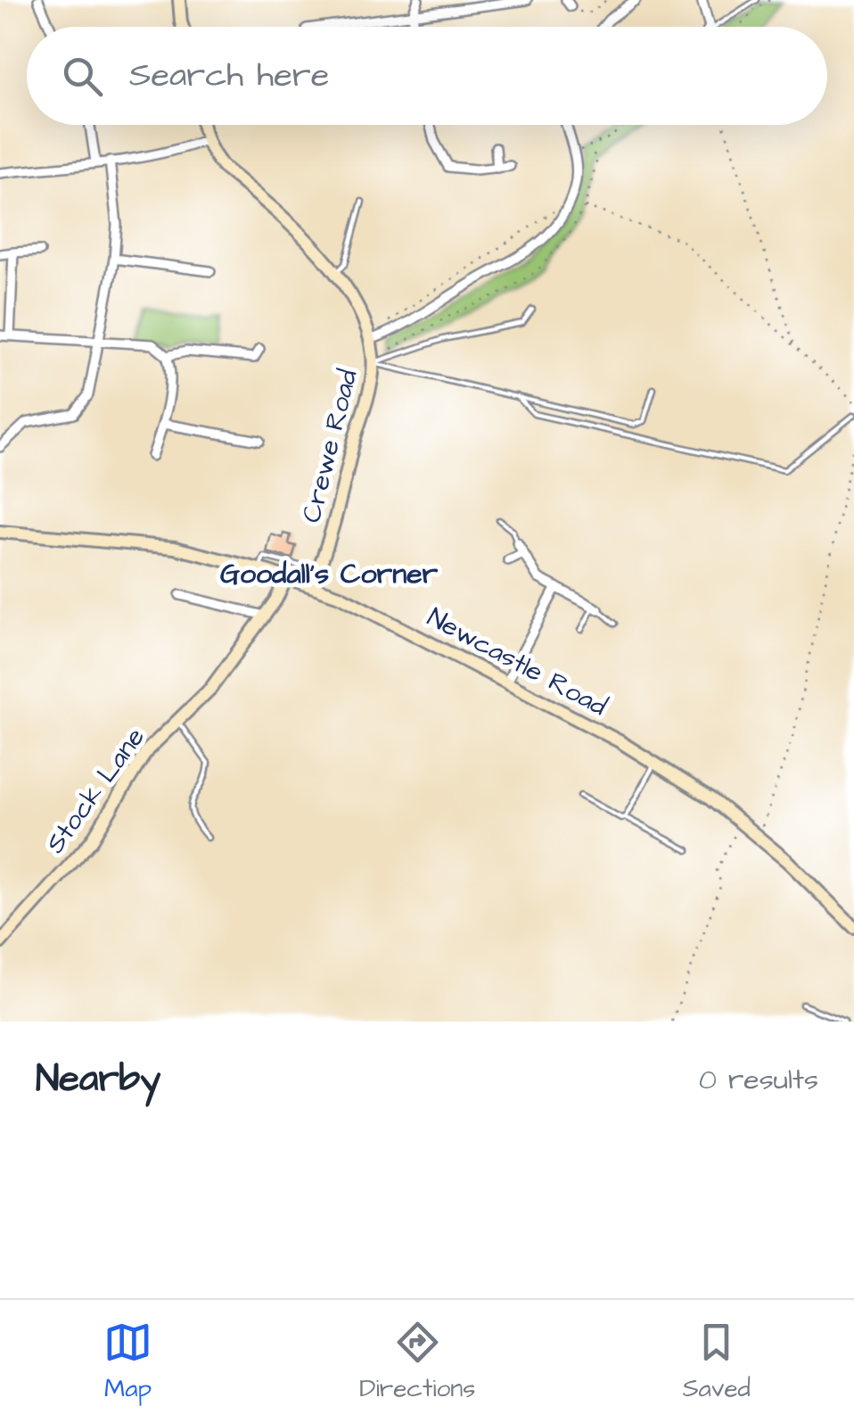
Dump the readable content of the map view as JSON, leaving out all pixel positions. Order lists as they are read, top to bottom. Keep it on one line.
{"streets":{"main road":["Crewe Road","Newcastle Road","Stock Lane"]},"crossings":[["Crewe Road","Newcastle Road"],["Newcastle Road","Stock Lane"]],"districts":["Goodall's Corner"],"page":{"search":"Search here","heading":["Nearby","0 results"],"nav":["Map","Directions","Saved"]}}
